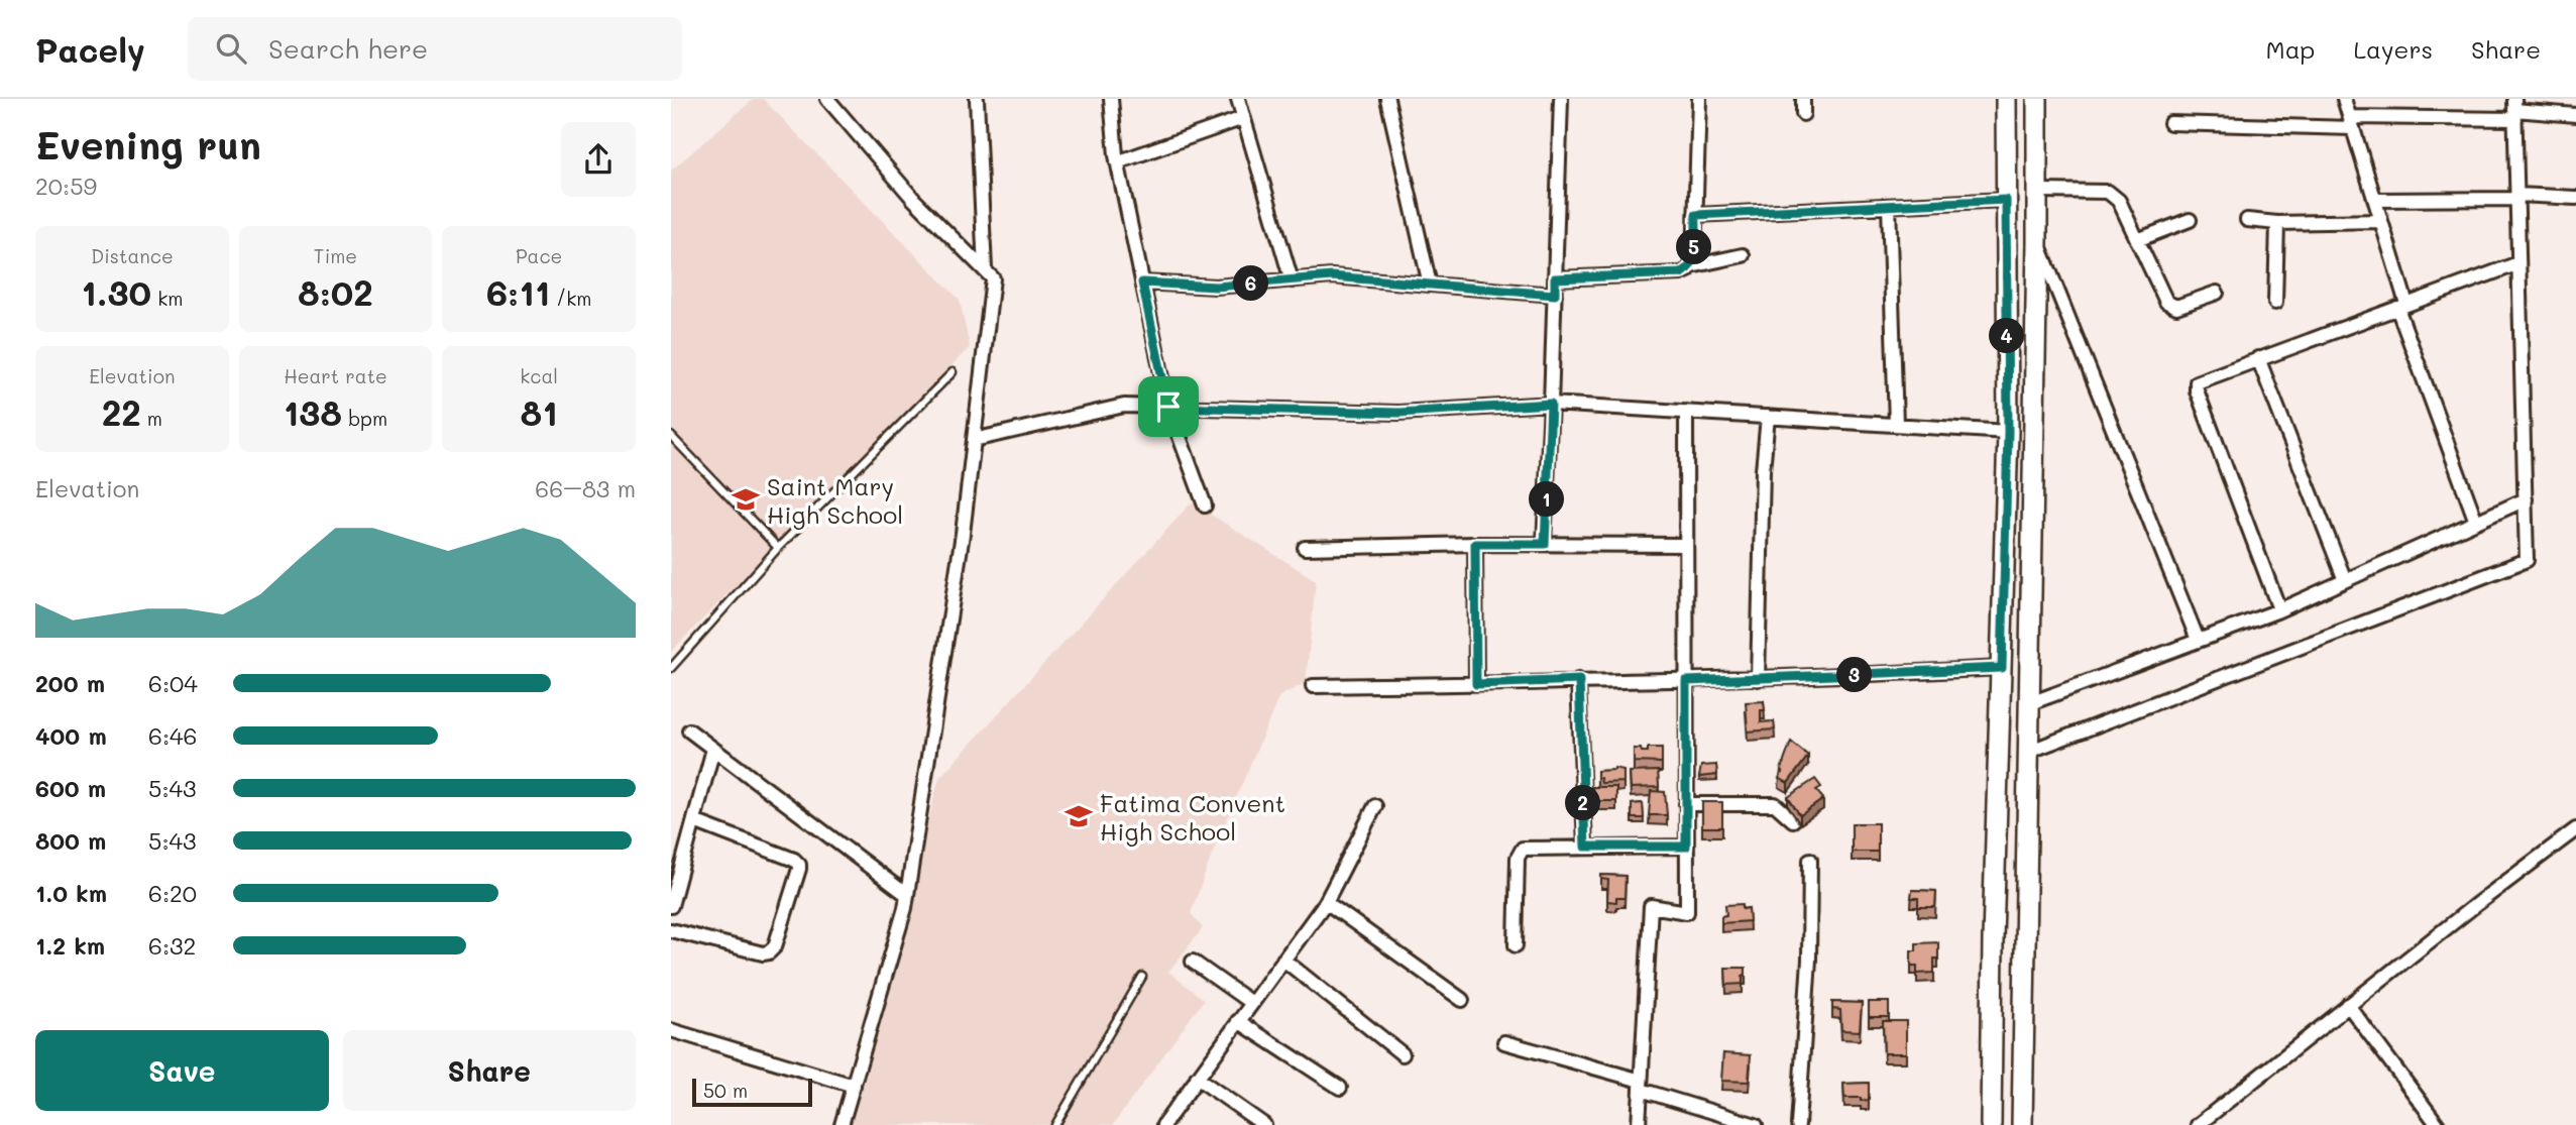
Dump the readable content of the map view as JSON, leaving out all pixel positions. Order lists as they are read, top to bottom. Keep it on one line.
{"places":{"school or university":["Saint Mary High School","Fatima Convent High School"]},"scale_bar":"50 m","page":{"header":"Pacely","search":"Search here","nav":["Map","Layers","Share"],"heading":["Evening run","20:59"],"stats":[["Distance","1.30 km"],["Time","8:02"],["Pace","6:11 /km"],["Elevation","22 m"],["Heart rate","138 bpm"],["kcal","81"]],"pins":["5","6","4","1","3","2"],"chart":["Elevation","66–83 m"],"list":[{"name":"200 m","note":"6:04"},{"name":"400 m","note":"6:46"},{"name":"600 m","note":"5:43"},{"name":"800 m","note":"5:43"},{"name":"1.0 km","note":"6:20"},{"name":"1.2 km","note":"6:32"}],"buttons":["Save","Share"],"scale":"50 m"}}
